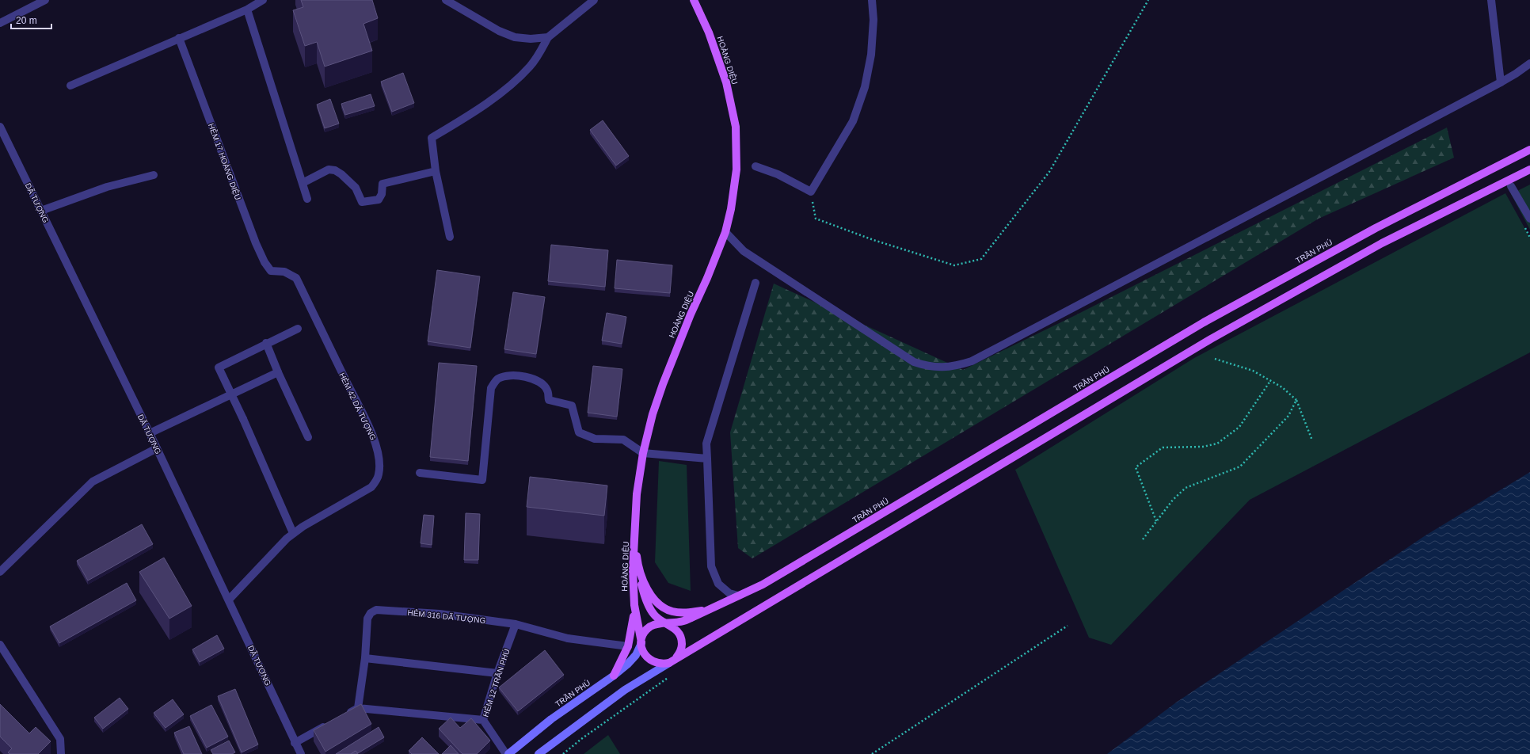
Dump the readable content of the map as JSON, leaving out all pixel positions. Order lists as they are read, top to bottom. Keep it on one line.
{"streets":{"main road":["HOÀNG DIỆU","TRẦN PHÚ"],"street":["HẺM 17 HOÀNG DIỆU","DÃ TƯỢNG","HẺM 42 DÃ TƯỢNG","HẺM 316 DÃ TƯỢNG","HẺM 12 TRẦN PHÚ"]},"crossings":[["HOÀNG DIỆU","TRẦN PHÚ"],["HẺM 17 HOÀNG DIỆU","HẺM 42 DÃ TƯỢNG"],["DÃ TƯỢNG","HẺM 42 DÃ TƯỢNG"],["TRẦN PHÚ","HẺM 12 TRẦN PHÚ"],["HẺM 316 DÃ TƯỢNG","HẺM 12 TRẦN PHÚ"]],"scale_bar":"20 m"}
